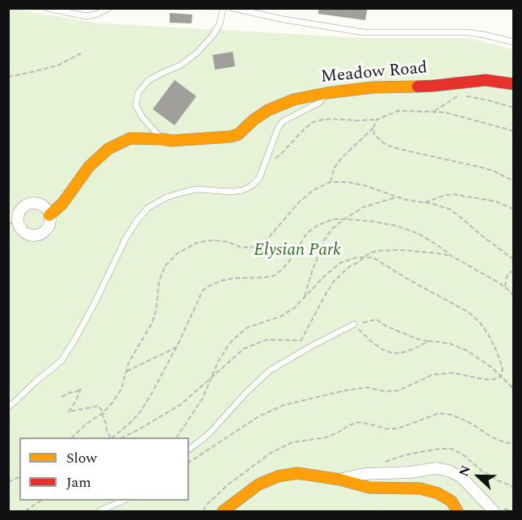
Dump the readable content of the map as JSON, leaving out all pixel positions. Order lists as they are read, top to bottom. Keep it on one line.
{"streets":{"street":["Meadow Road"]},"parks":["Elysian Park"],"legend":["Slow","Jam"],"north":"left"}
